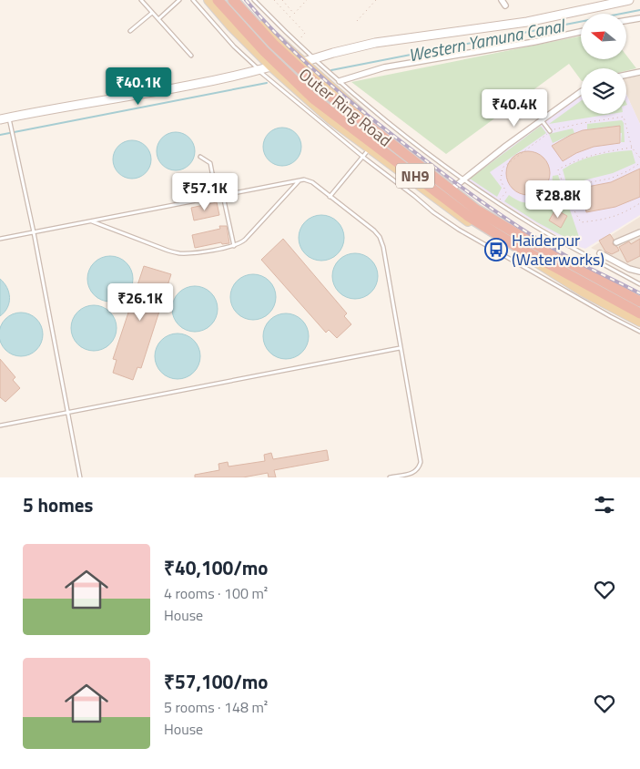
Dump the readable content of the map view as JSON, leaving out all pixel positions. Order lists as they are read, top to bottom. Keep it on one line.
{"streets":{"highway":["Outer Ring Road","NH9"]},"water":["Western Yamuna Canal"],"places":{"bus stop":["Haiderpur (Waterworks)"]},"north":"left","page":{"price":["₹40.1K","₹40.4K","₹57.1K","₹28.8K","₹26.1K"],"heading":"5 homes","list":[{"name":"₹40,100/mo","note":"4 rooms · 100 m² · House"},{"name":"₹57,100/mo","note":"5 rooms · 148 m² · House"}]}}
